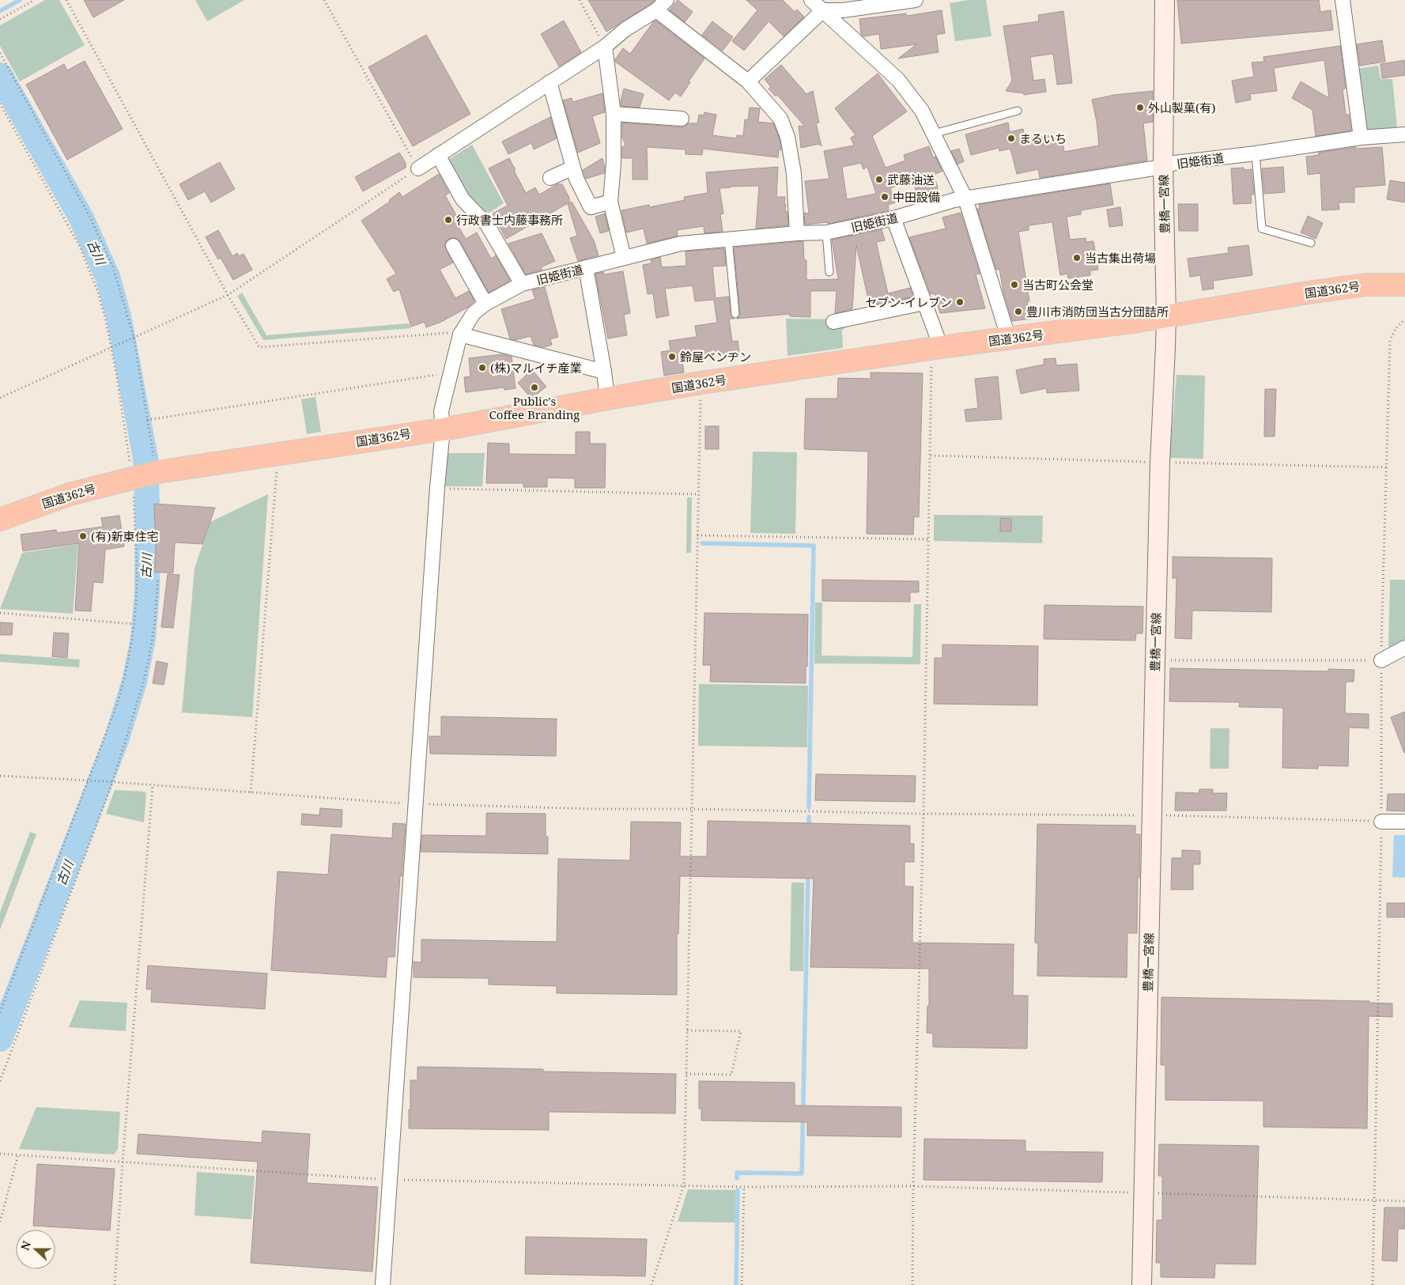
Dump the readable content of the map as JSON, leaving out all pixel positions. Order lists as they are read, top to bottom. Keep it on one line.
{"streets":{"highway":["国道362号"],"main road":["豊橋一宮線"],"street":["旧姫街道"]},"crossings":[["旧姫街道","豊橋一宮線"],["旧姫街道","国道362号"],["豊橋一宮線","国道362号"]],"water":["古川"],"places":["外山製菓(有)","まるいち","武藤油送","中田設備","行政書士内藤事務所","当古集出荷場","当古町公会堂","セブン-イレブン","豊川市消防団当古分団詰所","鈴屋ベンヂン","(株)マルイチ産業","Public's Coffee Branding","(有)新東住宅"],"north":"left"}
